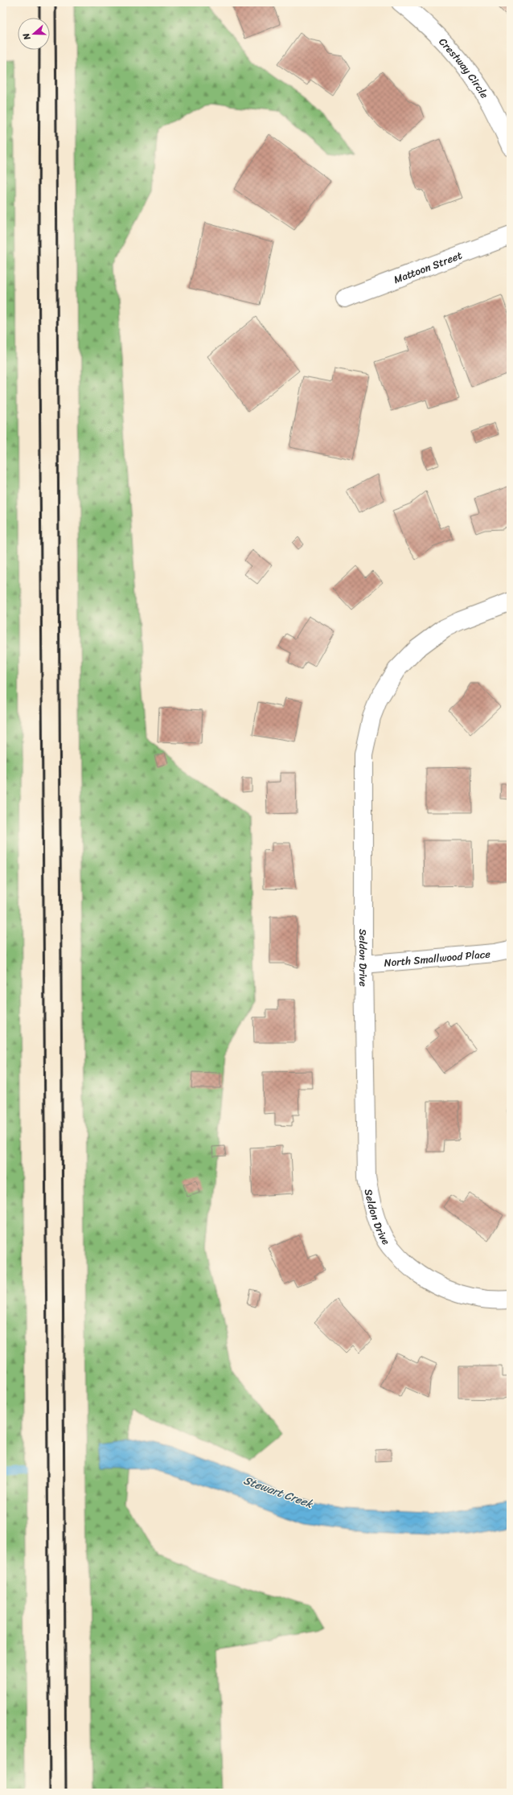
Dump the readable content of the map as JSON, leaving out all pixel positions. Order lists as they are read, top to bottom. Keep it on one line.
{"streets":{"street":["Crestway Circle","Mattoon Street","Seldon Drive","North Smallwood Place"]},"crossings":[["Seldon Drive","North Smallwood Place"]],"water":["Stewart Creek"],"north":"left"}
